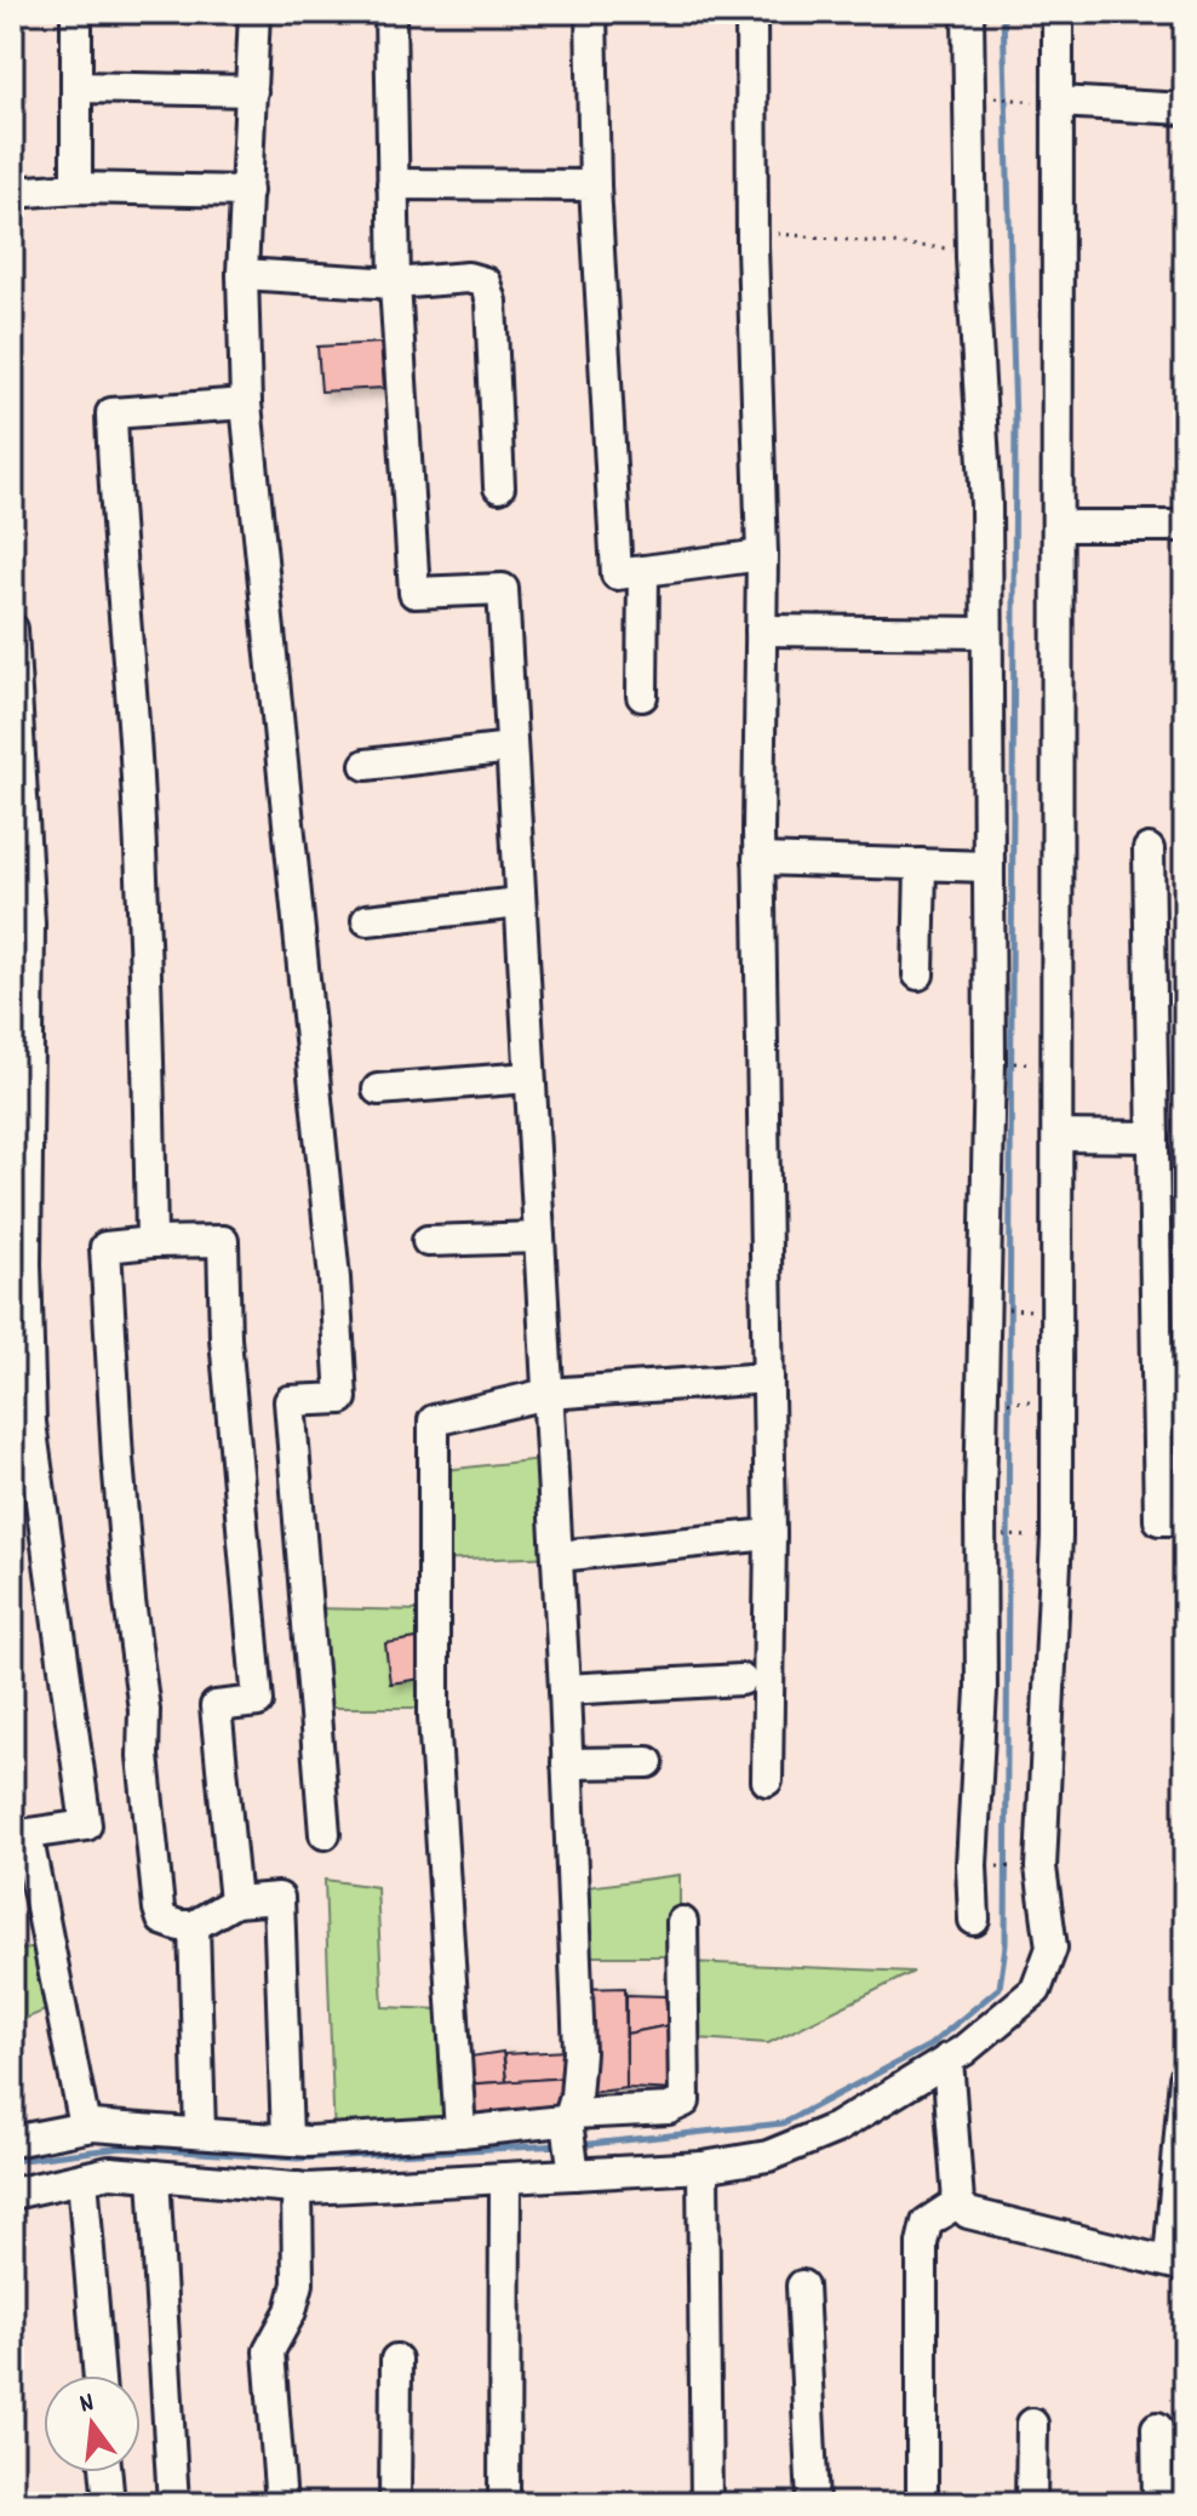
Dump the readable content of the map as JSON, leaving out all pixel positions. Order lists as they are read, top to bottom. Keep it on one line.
{"north":"top"}
